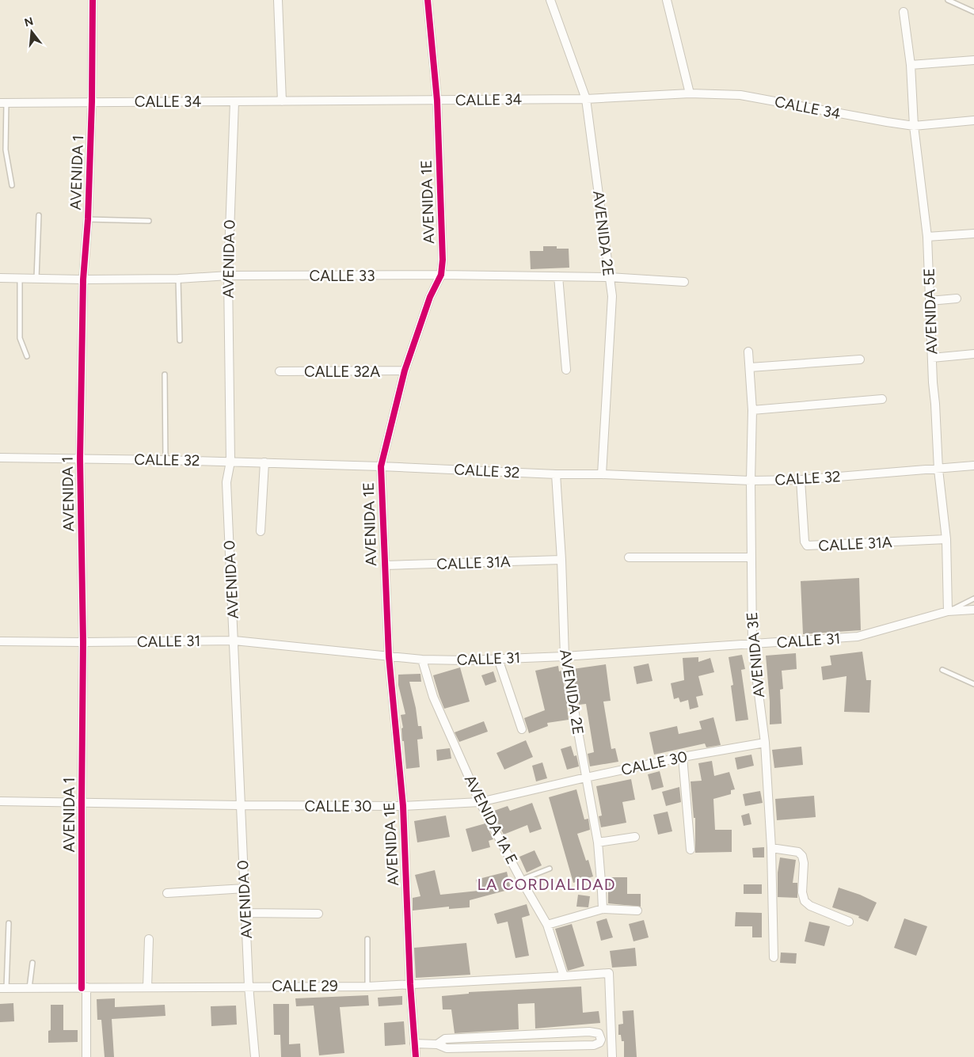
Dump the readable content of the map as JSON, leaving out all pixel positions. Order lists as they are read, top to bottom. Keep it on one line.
{"streets":{"street":["CALLE 34","AVENIDA 1","AVENIDA 1E","AVENIDA 2E","AVENIDA 0","CALLE 33","AVENIDA 5E","CALLE 32A","CALLE 32","CALLE 31A","CALLE 31","AVENIDA 3E","CALLE 30","AVENIDA 1A E","CALLE 29"]},"crossings":[["CALLE 34","AVENIDA 1"],["CALLE 34","AVENIDA 1E"],["CALLE 34","AVENIDA 2E"],["CALLE 34","AVENIDA 0"],["CALLE 34","AVENIDA 5E"],["AVENIDA 1","CALLE 33"],["AVENIDA 1","CALLE 32"],["AVENIDA 1","CALLE 31"],["AVENIDA 1","CALLE 30"],["AVENIDA 1","CALLE 29"],["AVENIDA 1E","CALLE 33"],["AVENIDA 1E","CALLE 32A"],["AVENIDA 1E","CALLE 32"],["AVENIDA 1E","CALLE 31A"],["AVENIDA 1E","CALLE 31"],["AVENIDA 1E","CALLE 30"],["AVENIDA 1E","CALLE 29"],["AVENIDA 2E","CALLE 33"],["AVENIDA 2E","CALLE 32"],["AVENIDA 2E","CALLE 31A"],["AVENIDA 2E","CALLE 31"],["AVENIDA 2E","CALLE 30"],["AVENIDA 0","CALLE 33"],["AVENIDA 0","CALLE 32"],["AVENIDA 0","CALLE 31"],["AVENIDA 0","CALLE 30"],["AVENIDA 0","CALLE 29"],["AVENIDA 5E","CALLE 32"],["AVENIDA 5E","CALLE 31A"],["AVENIDA 5E","CALLE 31"],["CALLE 32","CALLE 31A"],["CALLE 32","AVENIDA 3E"],["CALLE 31","AVENIDA 3E"],["CALLE 31","AVENIDA 1A E"],["AVENIDA 3E","CALLE 30"],["CALLE 30","AVENIDA 1A E"],["AVENIDA 1A E","CALLE 29"]],"districts":["LA CORDIALIDAD"],"north":"top"}
